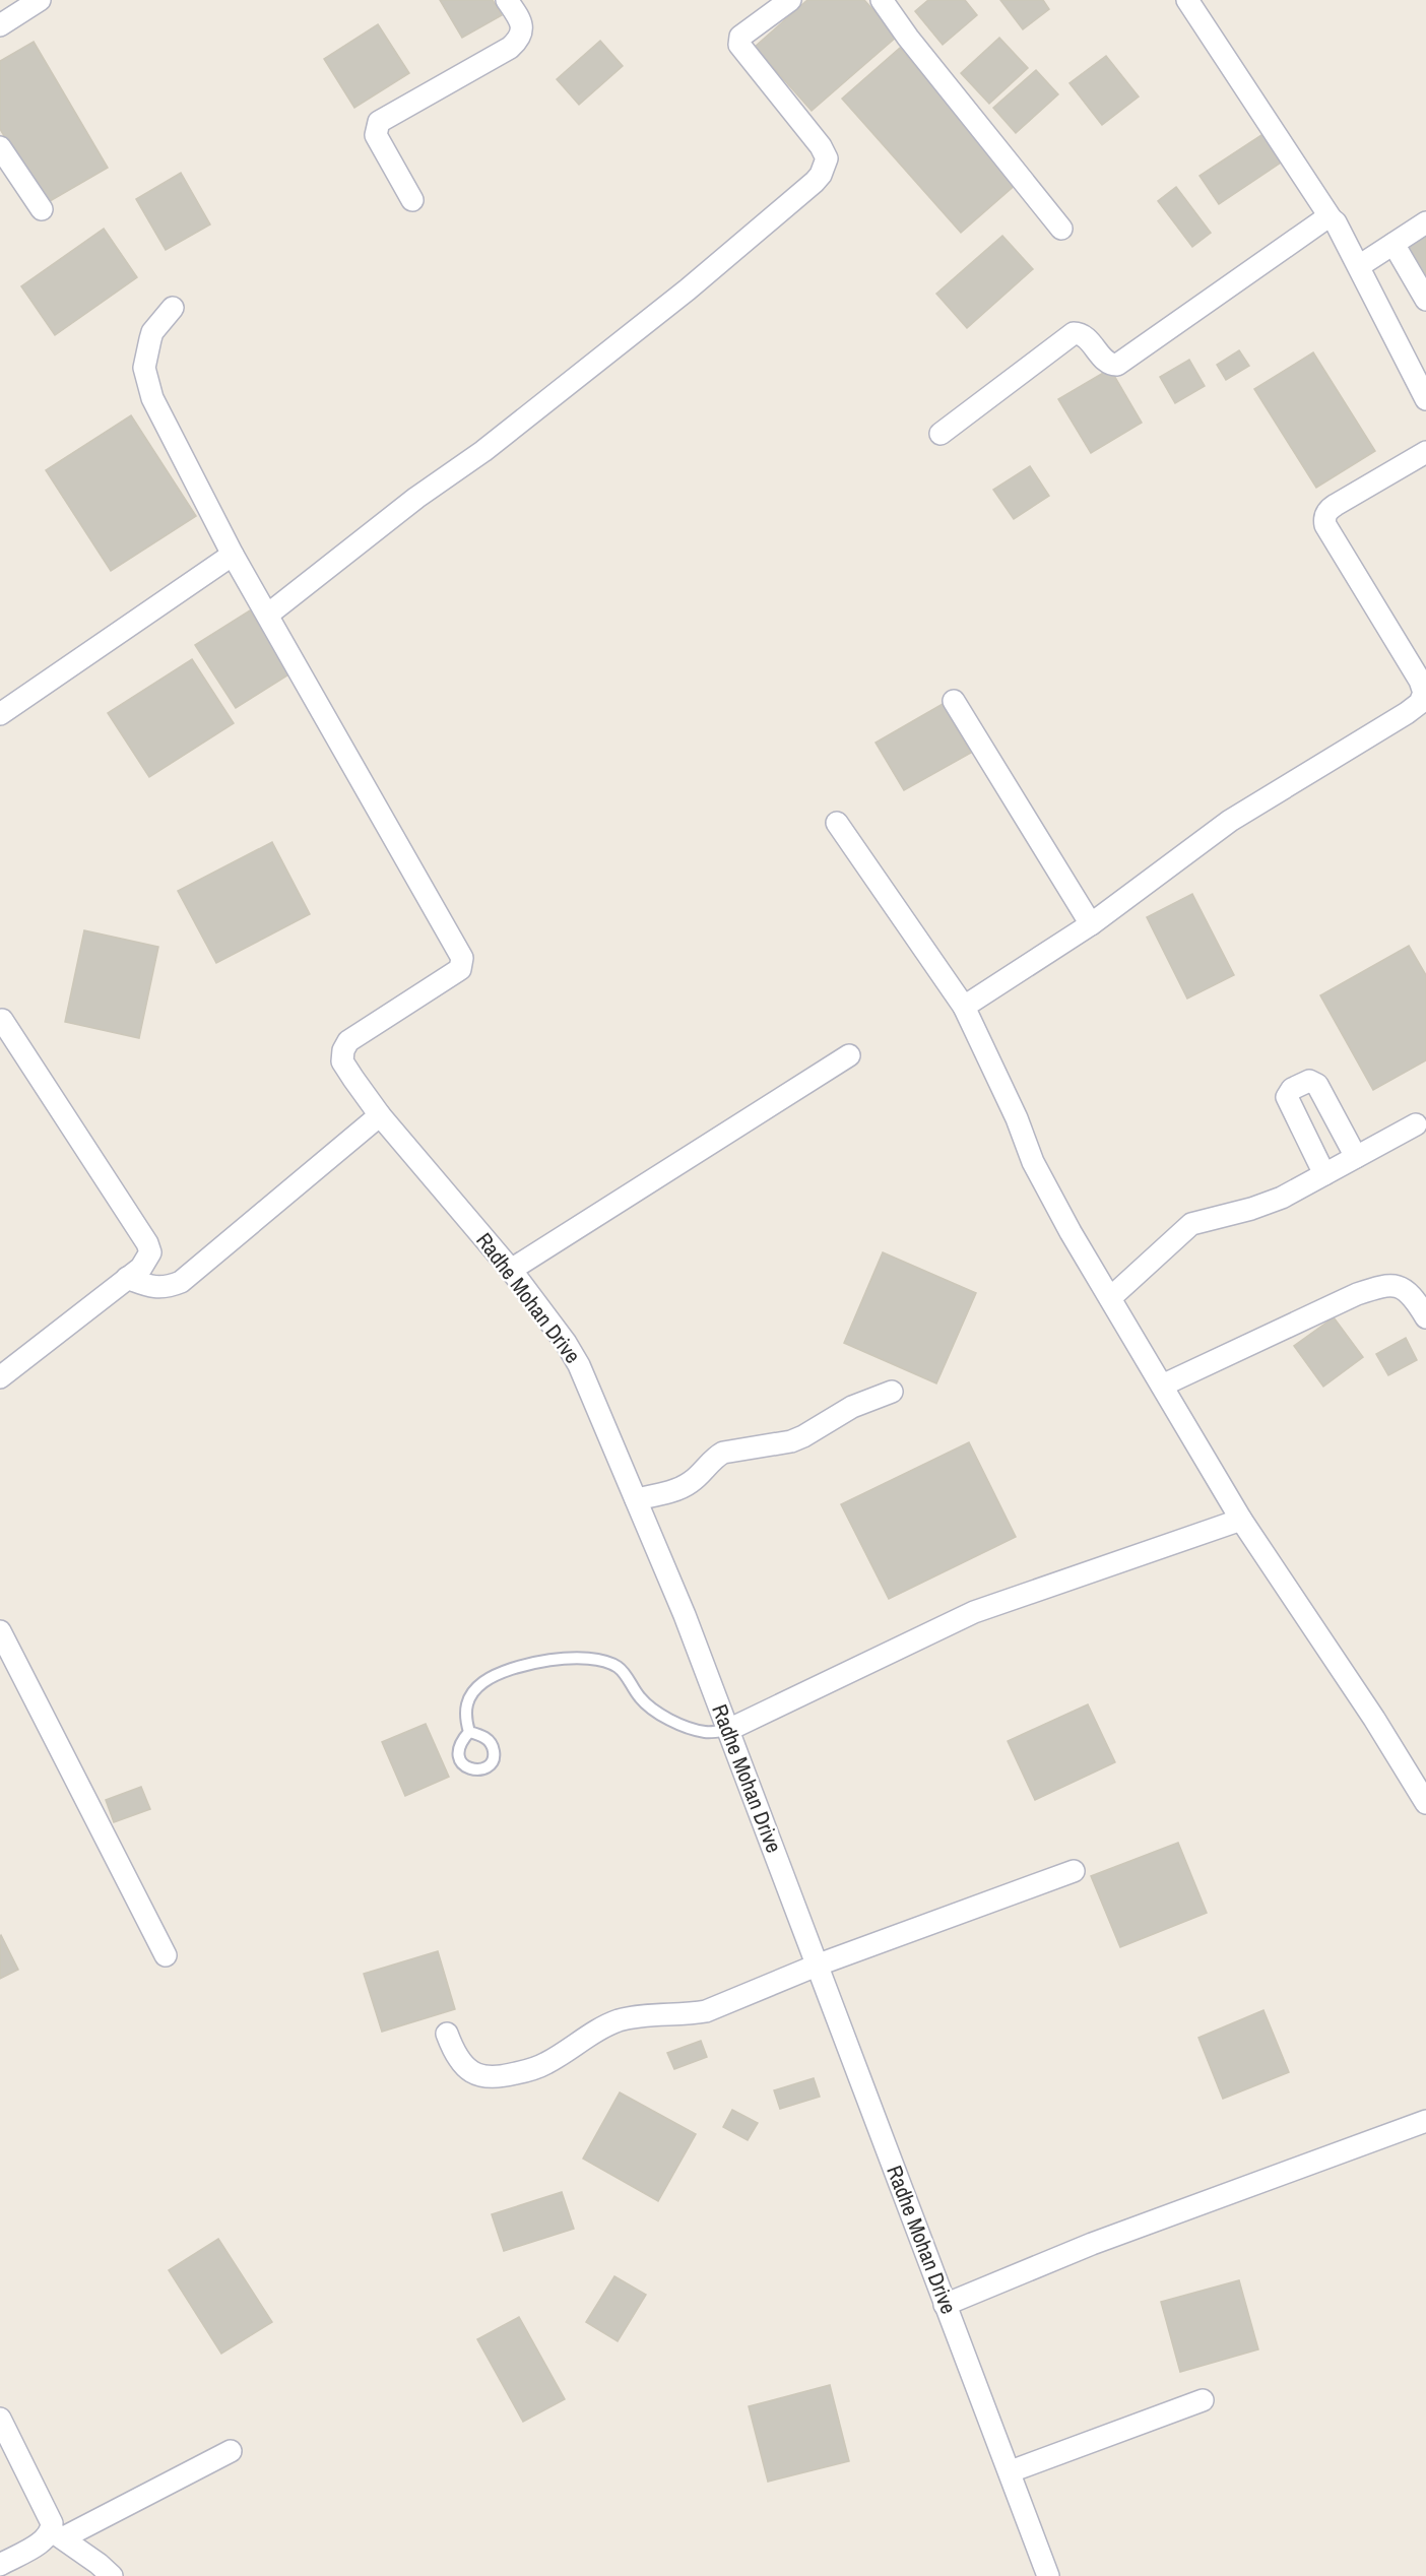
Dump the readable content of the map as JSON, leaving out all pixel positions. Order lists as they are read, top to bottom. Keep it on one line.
{"streets":{"street":["Radhe Mohan Drive"]}}
